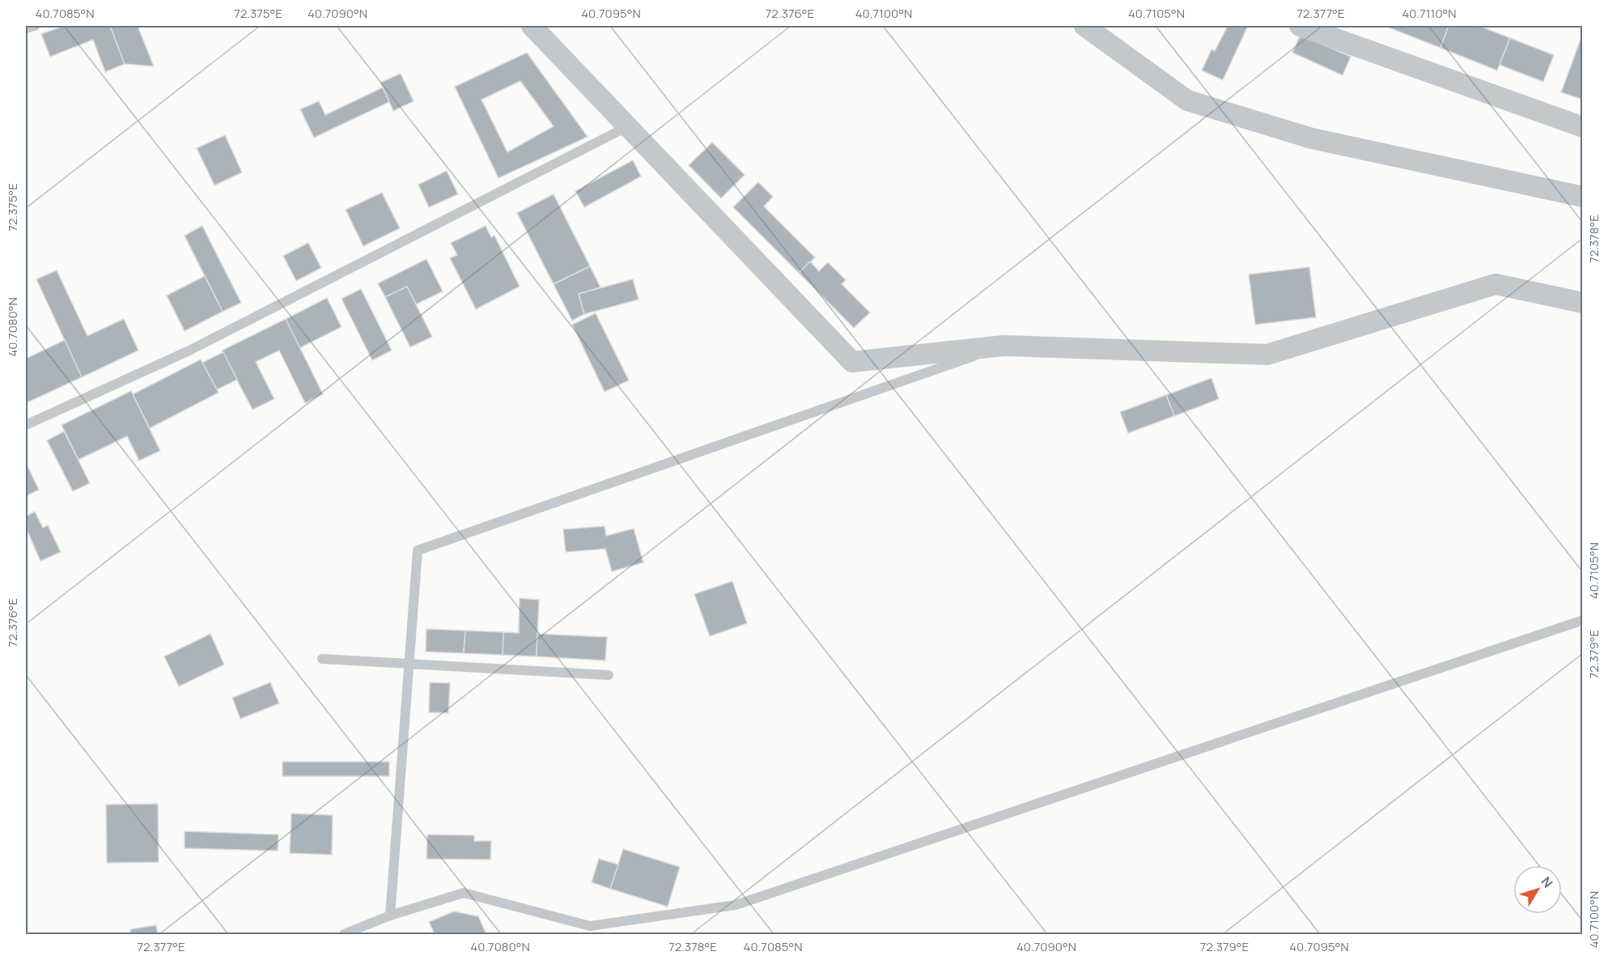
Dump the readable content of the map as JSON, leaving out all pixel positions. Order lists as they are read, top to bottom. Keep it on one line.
{"north":"top right","coordinates":["40.7085°N","72.375°E","40.7090°N","40.7095°N","72.376°E","40.7100°N","40.7105°N","72.377°E","40.7110°N","72.378°E","40.7080°N","72.379°E"]}
